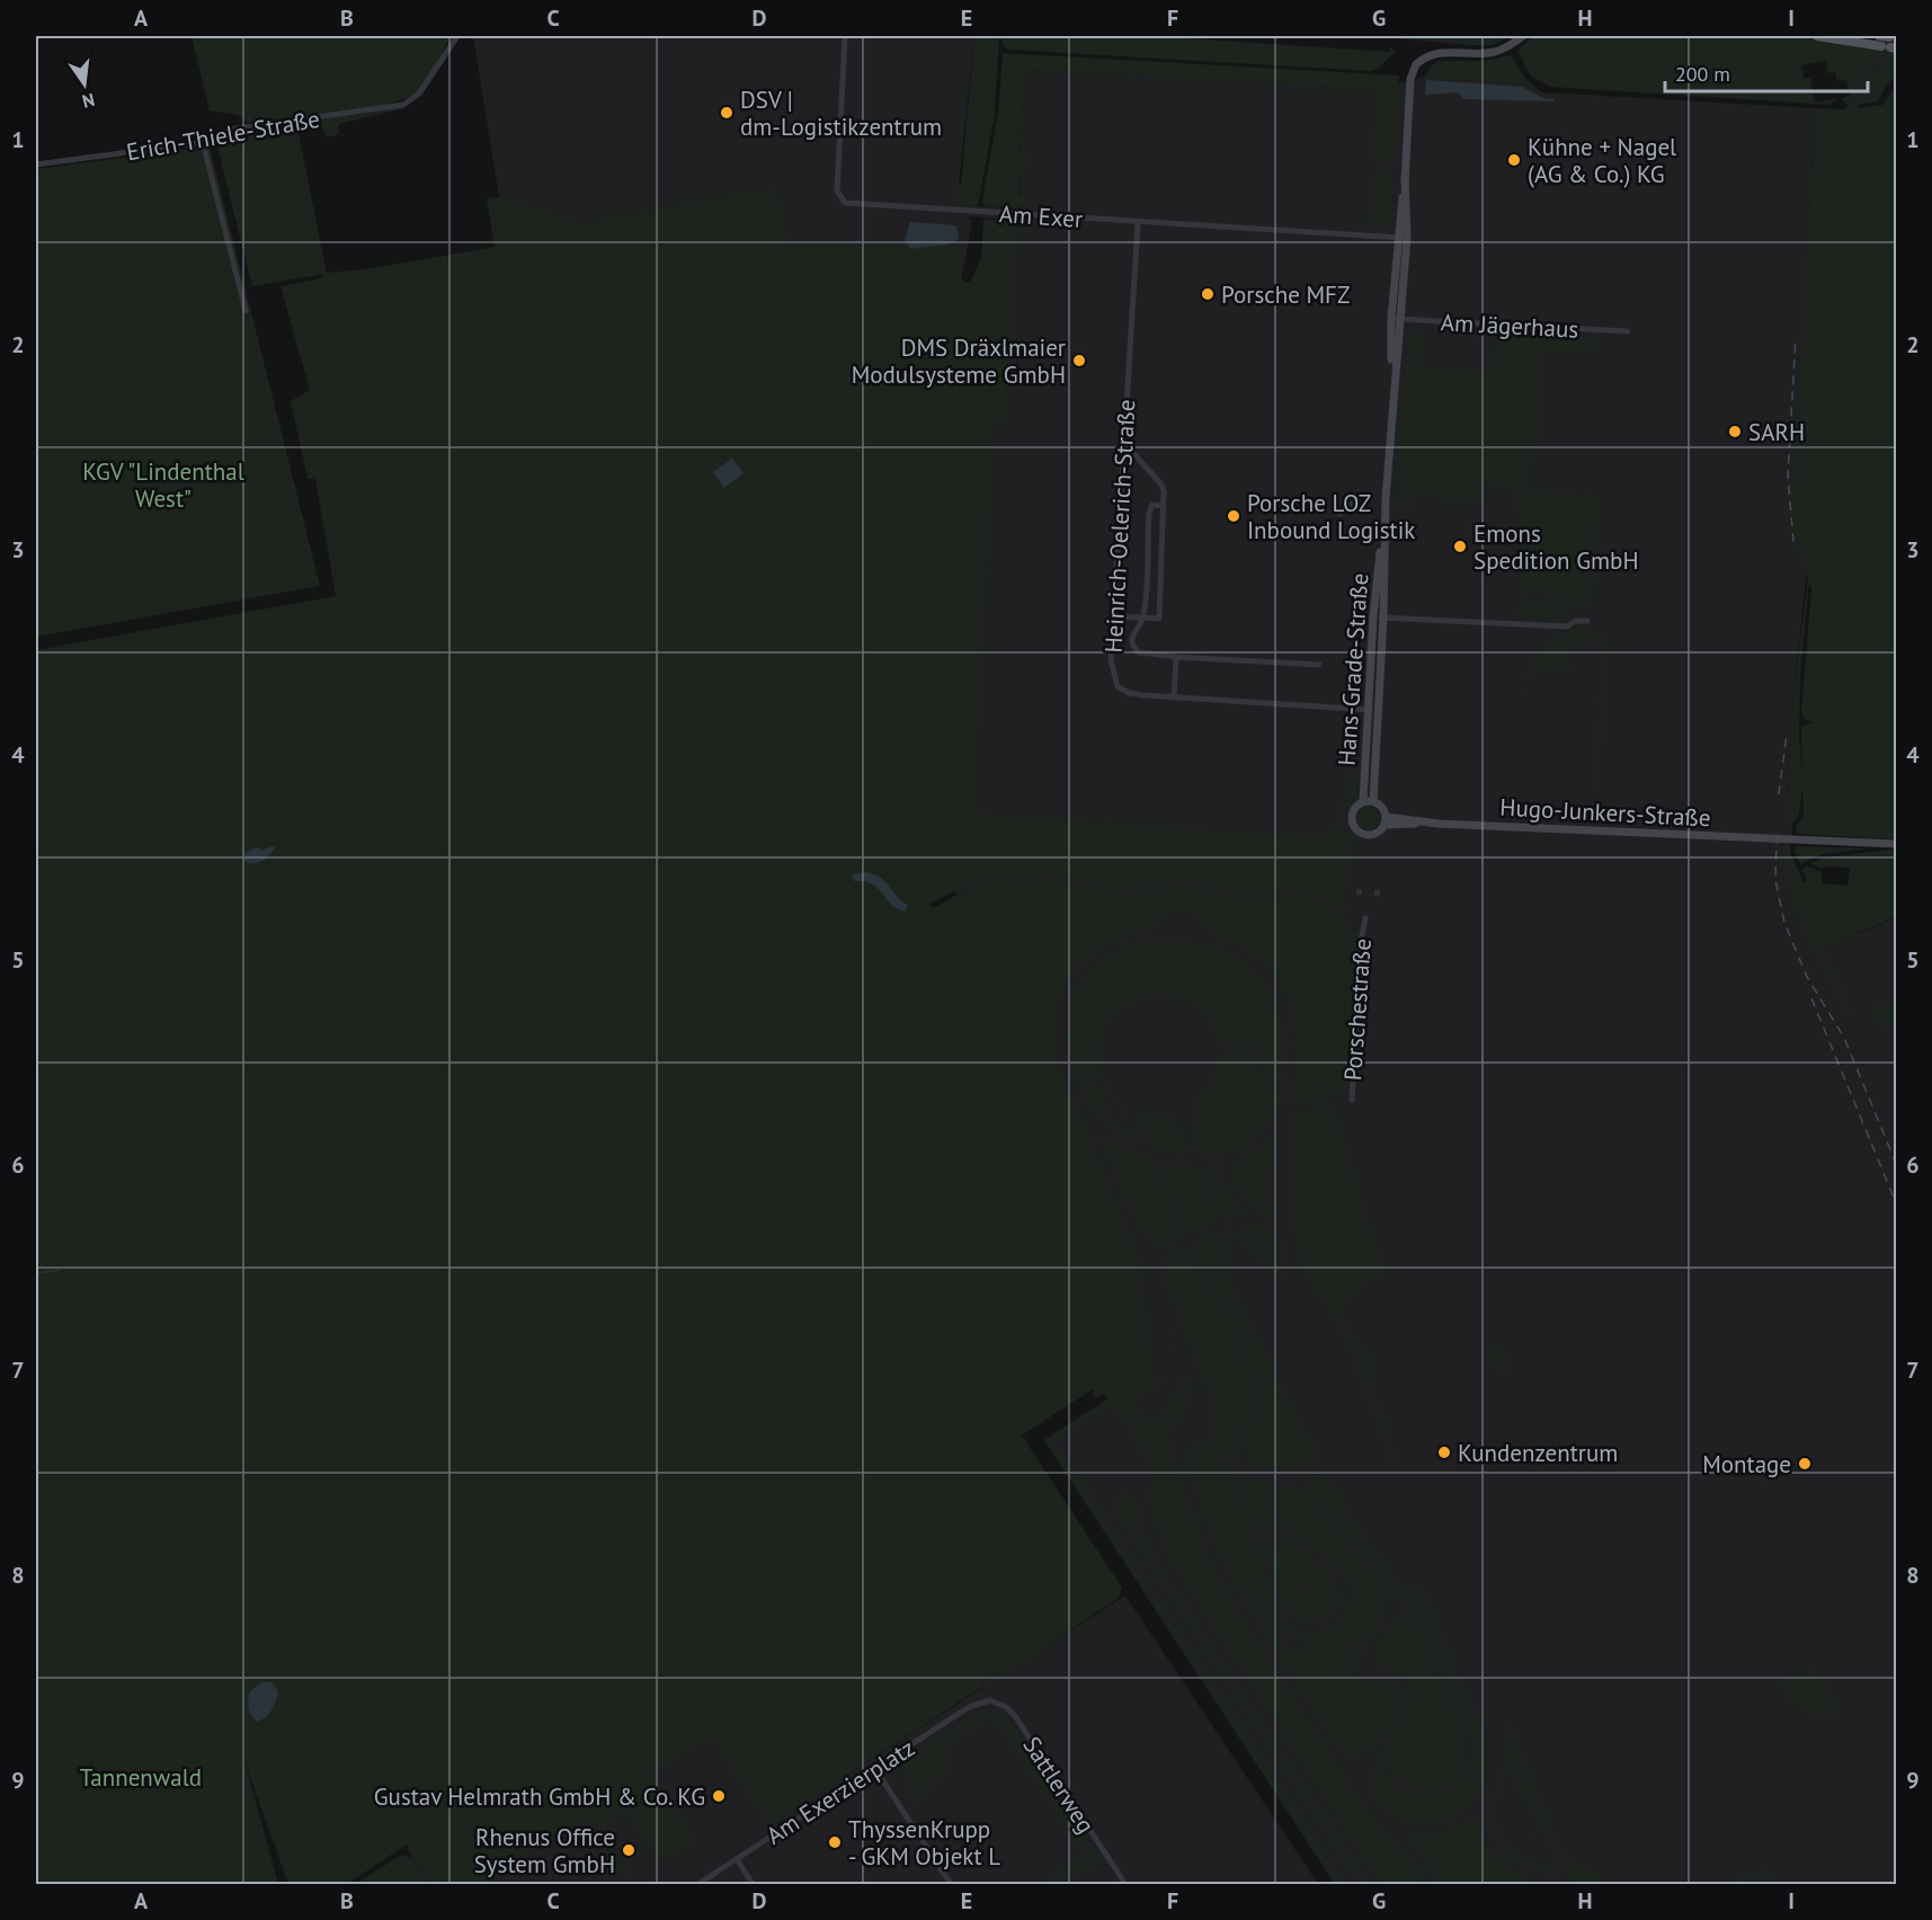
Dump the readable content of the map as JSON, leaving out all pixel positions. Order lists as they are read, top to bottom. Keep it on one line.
{"streets":{"street":["Erich-Thiele-Straße","Am Exer","Am Jägerhaus","Heinrich-Oelerich-Straße","Hans-Grade-Straße","Hugo-Junkers-Straße","Porschestraße","Sattlerweg","Am Exerzierplatz"]},"crossings":[["Am Exer","Heinrich-Oelerich-Straße"],["Am Exer","Hans-Grade-Straße"],["Am Jägerhaus","Hans-Grade-Straße"],["Heinrich-Oelerich-Straße","Hans-Grade-Straße"],["Hans-Grade-Straße","Hugo-Junkers-Straße"],["Sattlerweg","Am Exerzierplatz"]],"parks":["KGV \"Lindenthal West\"","Tannenwald"],"places":["DSV | dm-Logistikzentrum","Kühne + Nagel (AG & Co.) KG","Porsche MFZ","DMS Dräxlmaier Modulsysteme GmbH","SARH","Porsche LOZ Inbound Logistik","Emons Spedition GmbH","Kundenzentrum","Montage","Gustav Helmrath GmbH & Co. KG","ThyssenKrupp - GKM Objekt L","Rhenus Office System GmbH"],"scale_bar":"200 m","north":"bottom","grid":{"columns":["A","B","C","D","E","F","G","H","I"],"rows":["1","2","3","4","5","6","7","8","9"]}}
